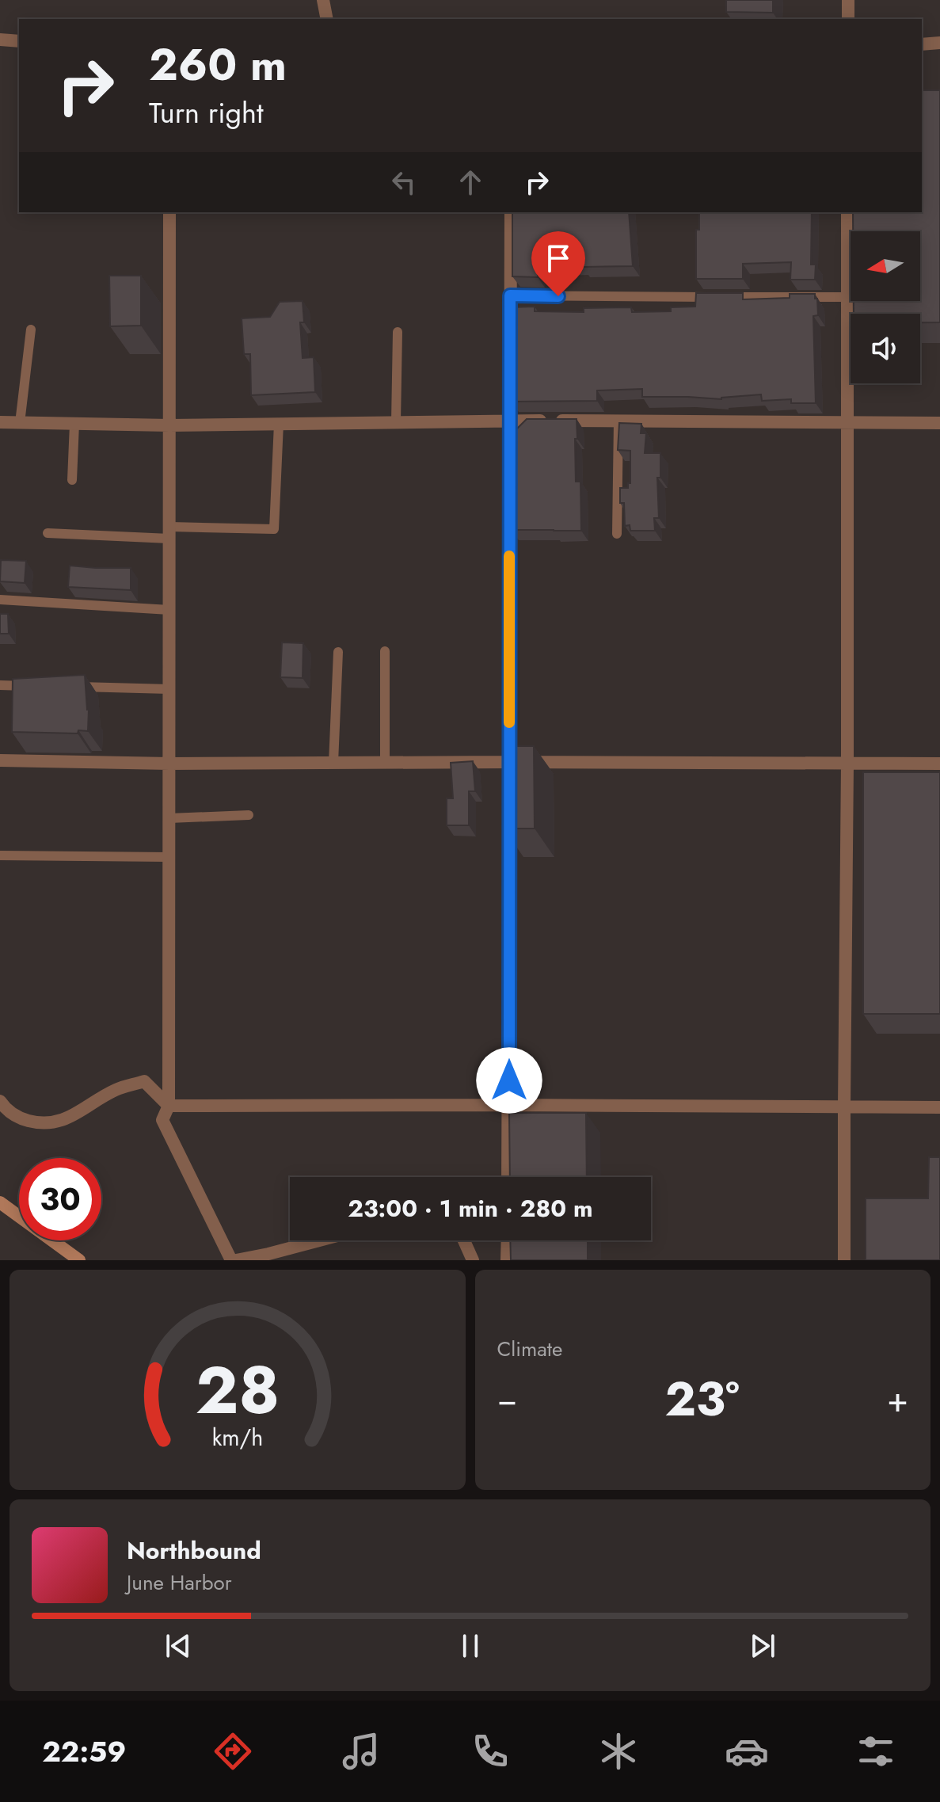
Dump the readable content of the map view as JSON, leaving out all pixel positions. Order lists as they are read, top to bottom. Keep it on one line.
{"north":"left","page":{"turn":["260 m","Turn right"],"limit":"30","trip":"23:00 · 1 min · 280 m","tile":"Climate","heat":["−","23°","+"],"song":["Northbound","June Harbor"],"tabs":"22:59","gauge":["28","km/h"]}}
